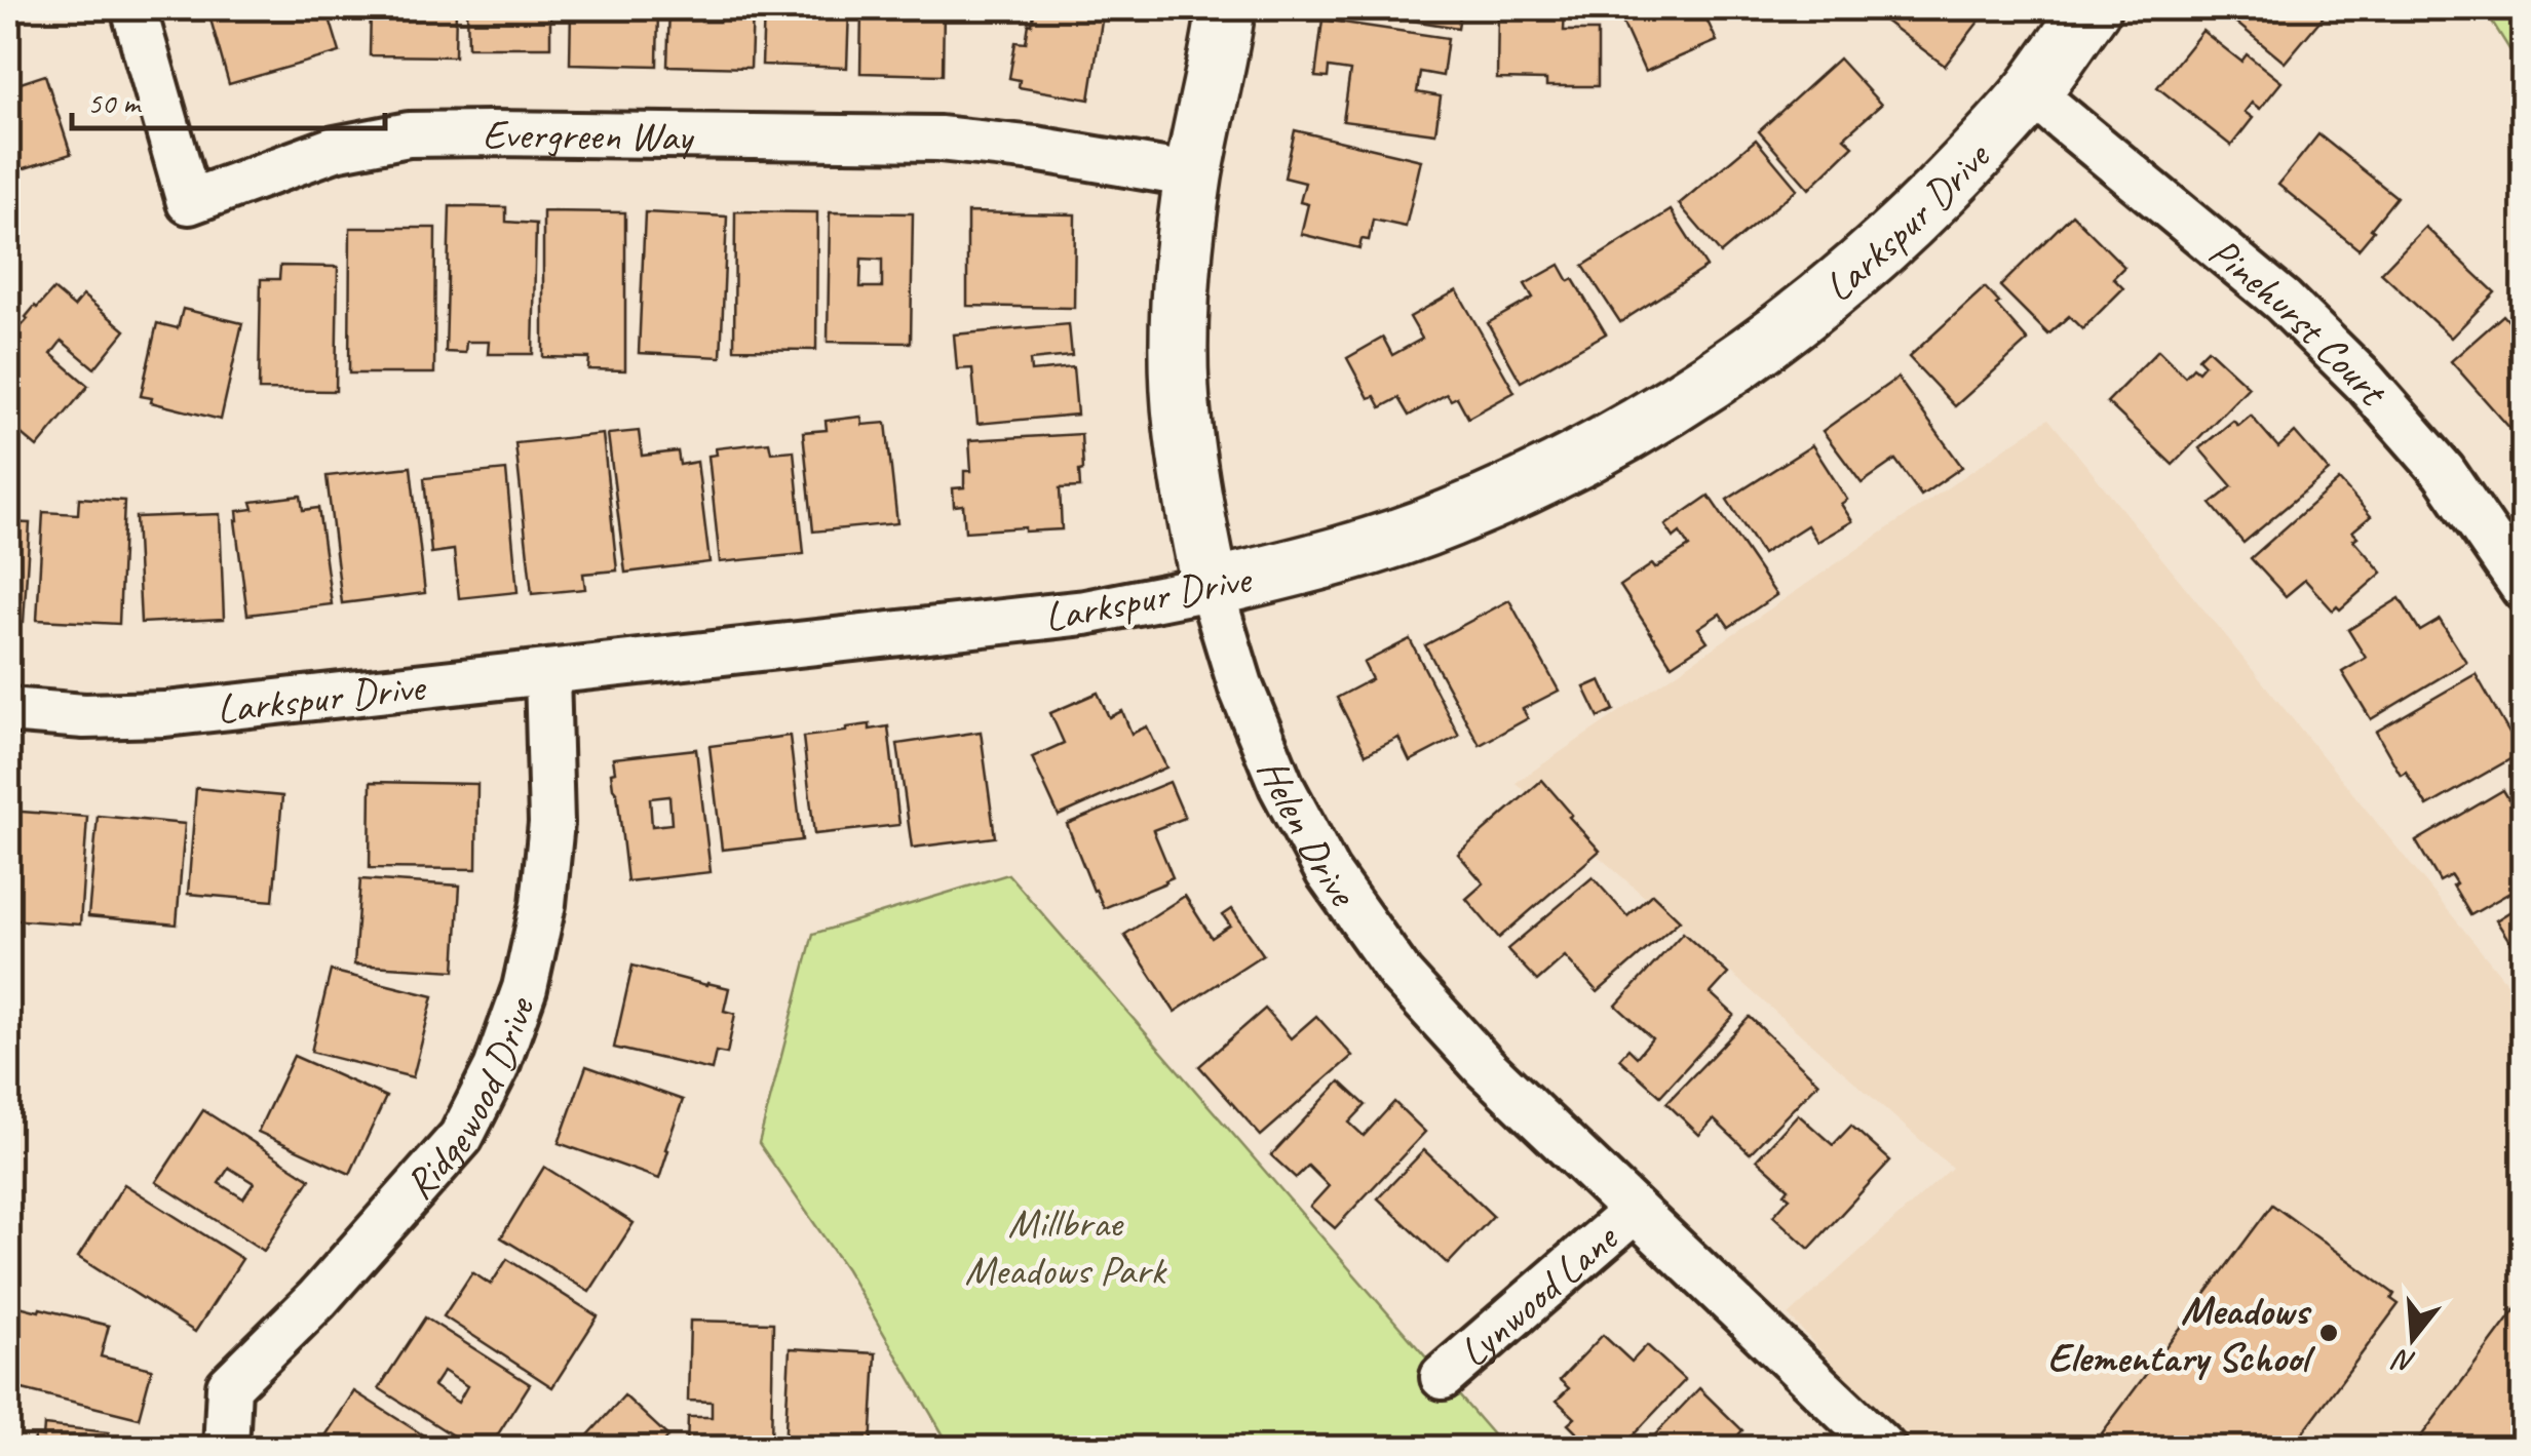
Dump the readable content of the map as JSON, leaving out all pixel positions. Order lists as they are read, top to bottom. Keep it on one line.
{"streets":{"street":["Evergreen Way","Larkspur Drive","Pinehurst Court","Helen Drive","Ridgewood Drive","Lynwood Lane"]},"crossings":[["Evergreen Way","Helen Drive"],["Larkspur Drive","Pinehurst Court"],["Larkspur Drive","Helen Drive"],["Larkspur Drive","Ridgewood Drive"],["Helen Drive","Lynwood Lane"]],"parks":["Millbrae Meadows Park"],"places":["Meadows Elementary School"],"scale_bar":"50 m","north":"bottom"}
